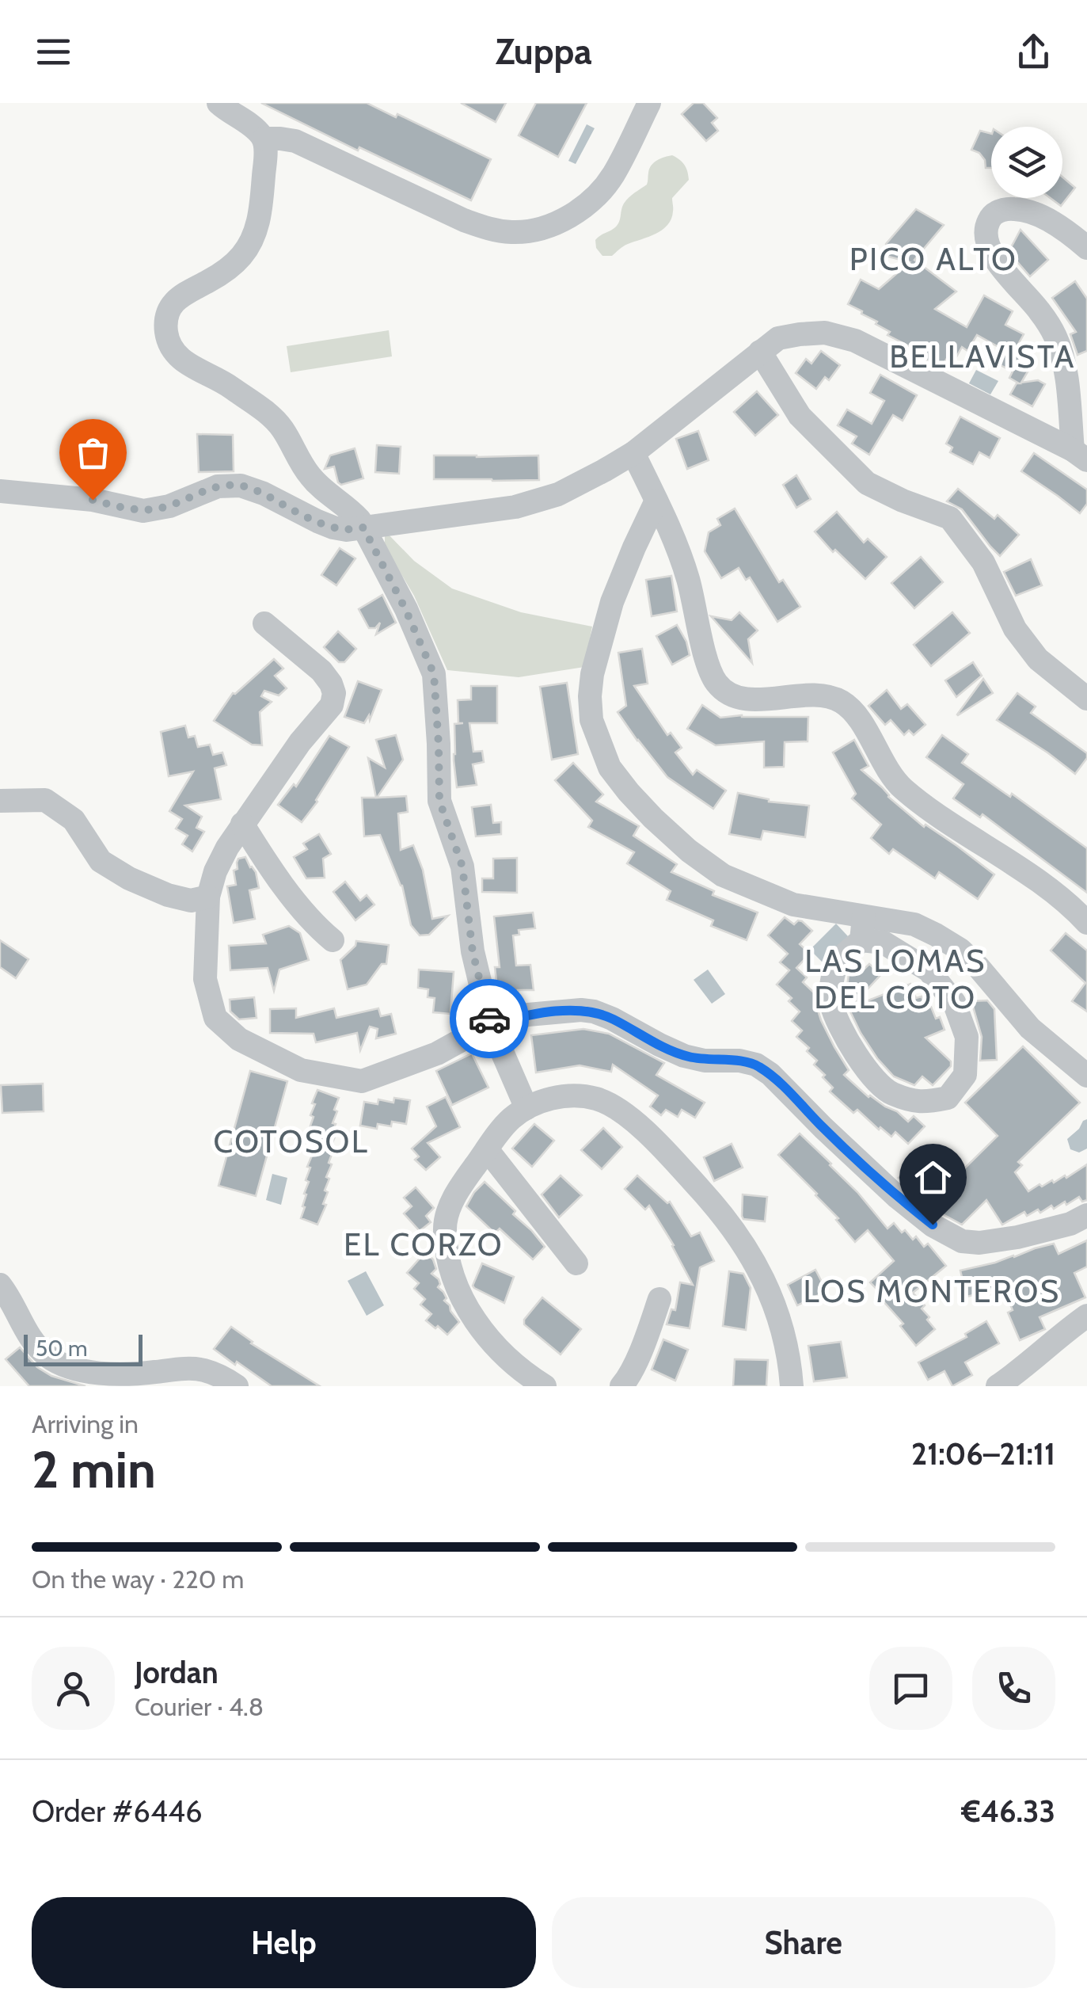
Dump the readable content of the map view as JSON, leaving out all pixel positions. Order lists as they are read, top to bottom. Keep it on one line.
{"districts":["PICO ALTO","BELLAVISTA","LAS LOMAS DEL COTO","COTOSOL","EL CORZO","LOS MONTEROS"],"scale_bar":"50 m","page":{"header":"Zuppa","scale":"50 m","heading":["2 min","Arriving in","21:06–21:11"],"panel":["Jordan","Courier · 4.8","Order #6446","€46.33"],"bar":"On the way · 220 m","buttons":["Help","Share"]}}
